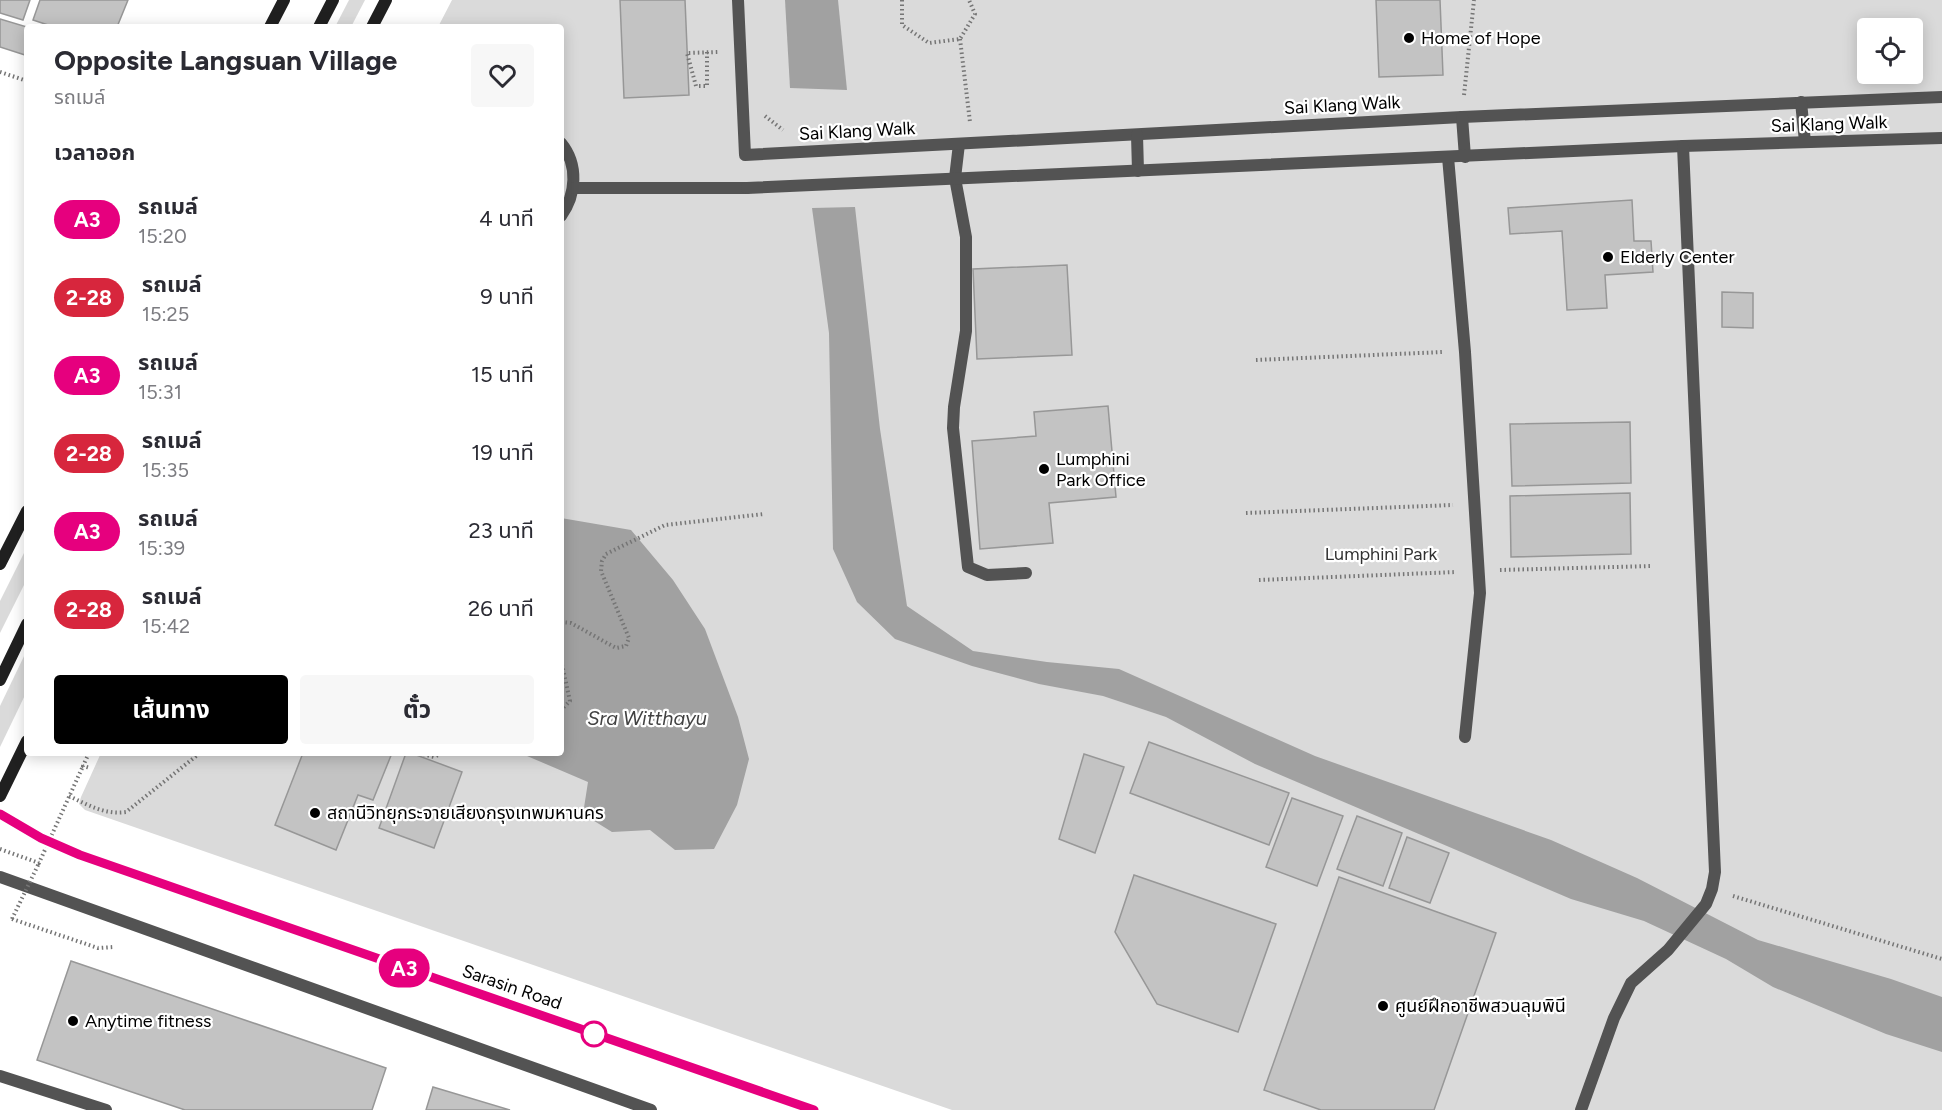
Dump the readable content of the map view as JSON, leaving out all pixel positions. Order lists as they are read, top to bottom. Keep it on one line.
{"streets":{"street":["Sai Klang Walk","Sarasin Road"]},"water":["Sra Witthayu"],"parks":["Lumphini Park"],"places":["Home of Hope","Elderly Center","Lumphini Park Office","สถานีวิทยุกระจายเสียงกรุงเทพมหานคร","ศูนย์ฝึกอาชีพสวนลุมพินี","Anytime fitness"],"lines":["bus line A3"],"page":{"on_map":"A3","heading":[["Opposite Langsuan Village","รถเมล์"],"เวลาออก"],"list":[{"mark":"A3","name":"รถเมล์","note":"15:20","value":"4 นาที"},{"mark":"2-28","name":"รถเมล์","note":"15:25","value":"9 นาที"},{"mark":"A3","name":"รถเมล์","note":"15:31","value":"15 นาที"},{"mark":"2-28","name":"รถเมล์","note":"15:35","value":"19 นาที"},{"mark":"A3","name":"รถเมล์","note":"15:39","value":"23 นาที"},{"mark":"2-28","name":"รถเมล์","note":"15:42","value":"26 นาที"}],"buttons":["เส้นทาง","ตั๋ว"]}}
